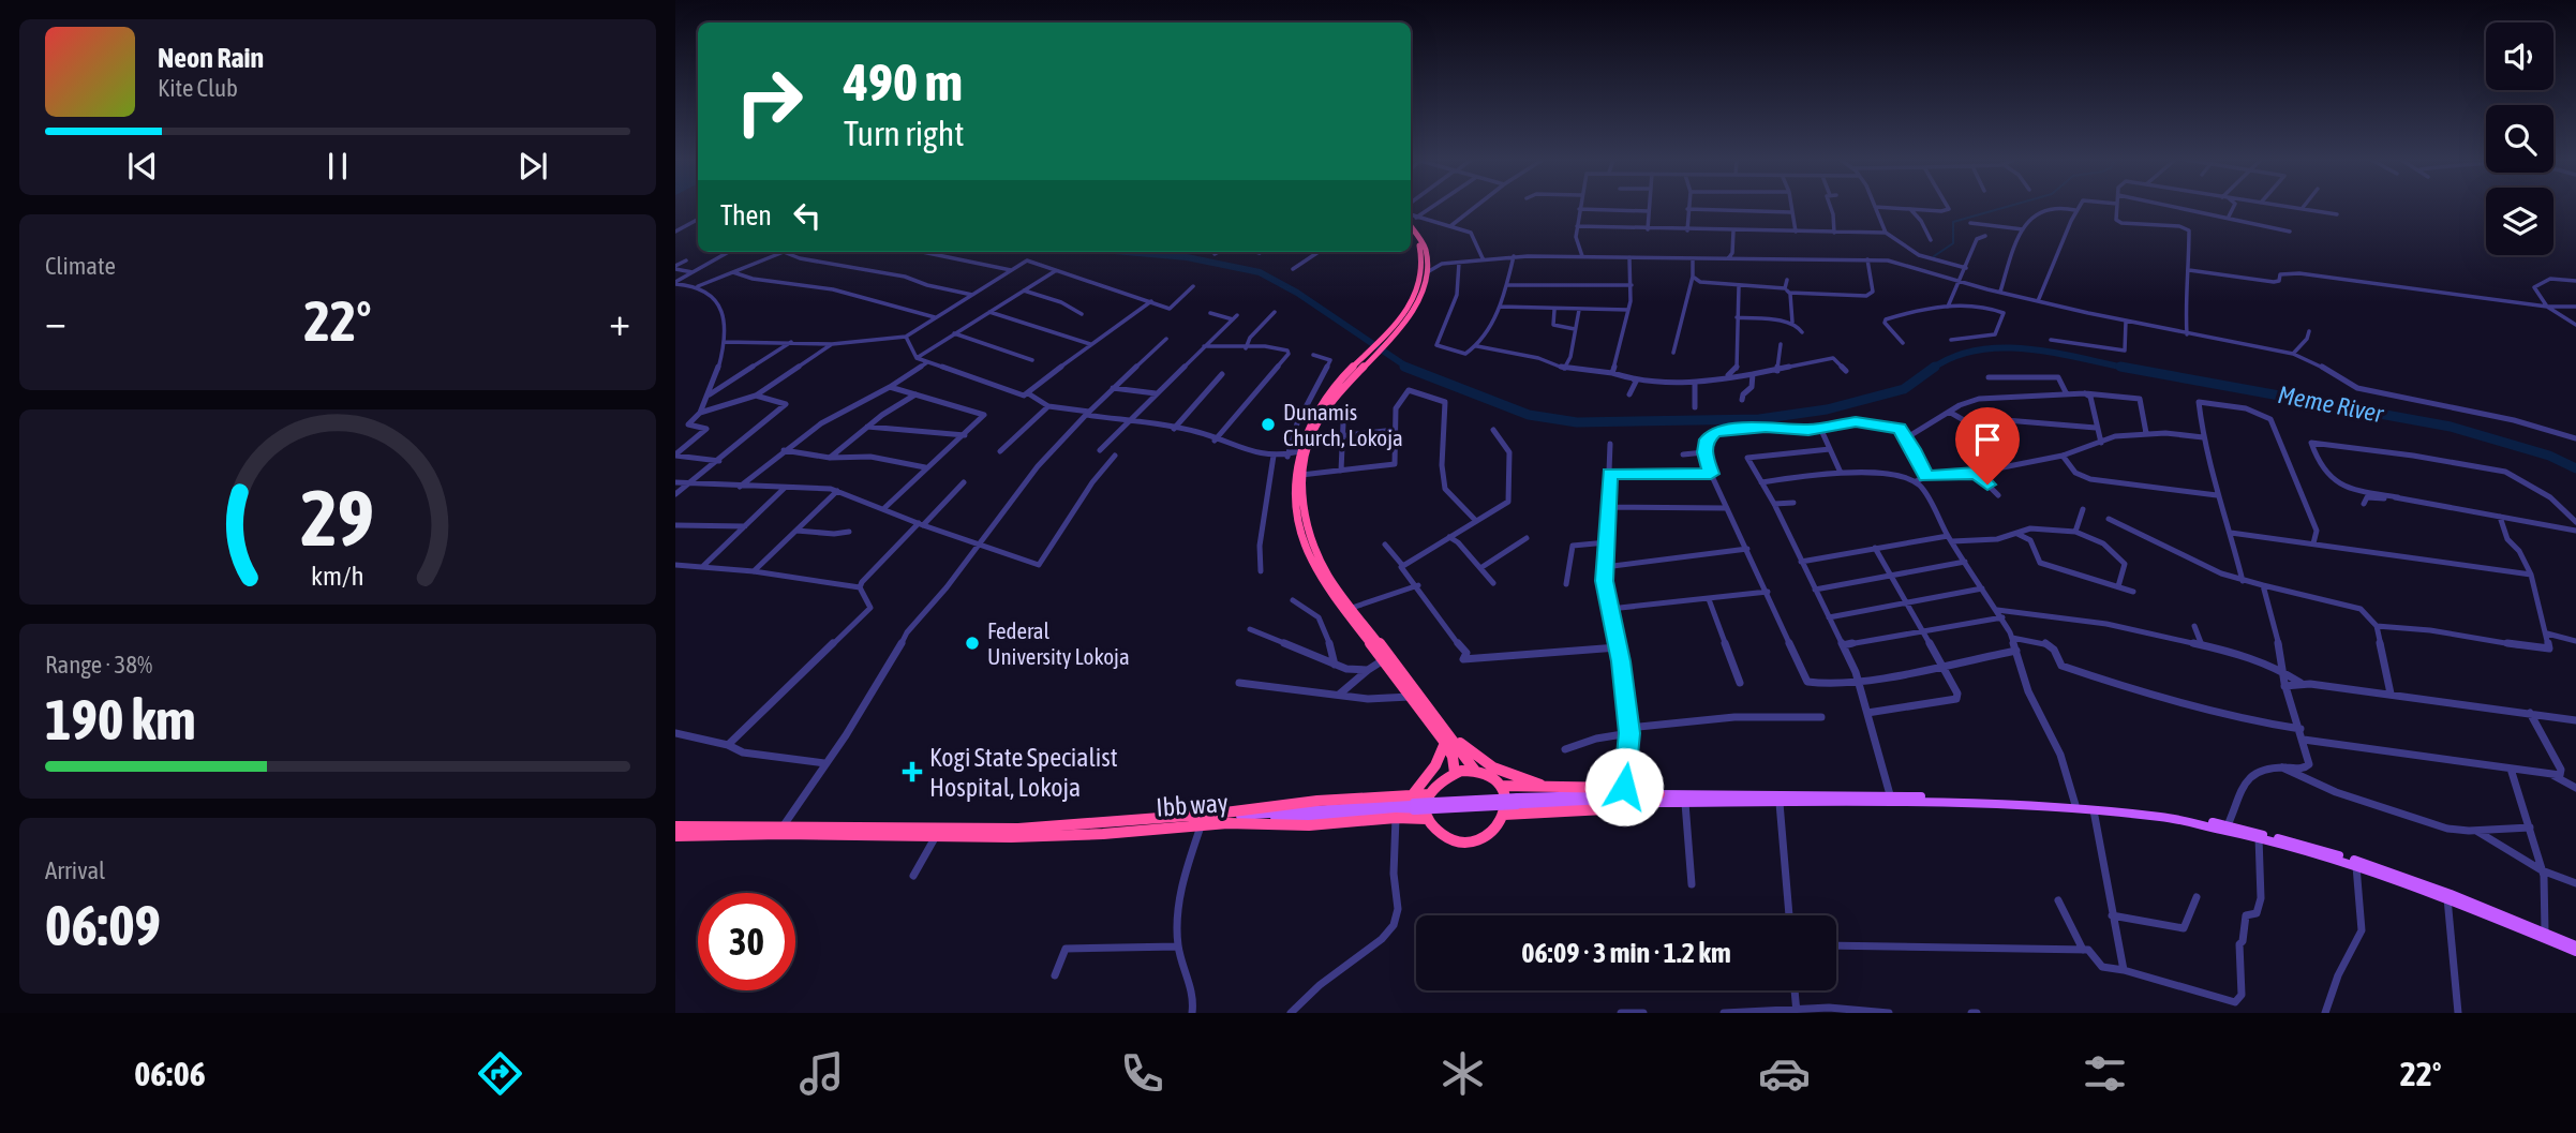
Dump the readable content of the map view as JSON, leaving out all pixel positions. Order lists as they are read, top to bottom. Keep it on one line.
{"streets":{"highway":["Ibb way"]},"water":["Meme River"],"places":{"other":["Dunamis Church, Lokoja","Federal University Lokoja"],"health":["Kogi State Specialist Hospital, Lokoja"]},"page":{"turn":["490 m","Turn right"],"song":["Neon Rain","Kite Club"],"then":"Then","tile":["Climate",["Range · 38%","190 km"],["Arrival","06:09"]],"heat":["−","22°","+"],"limit":"30","trip":"06:09 · 3 min · 1.2 km","tabs":["06:06","22°"],"gauge":["29","km/h"]}}
